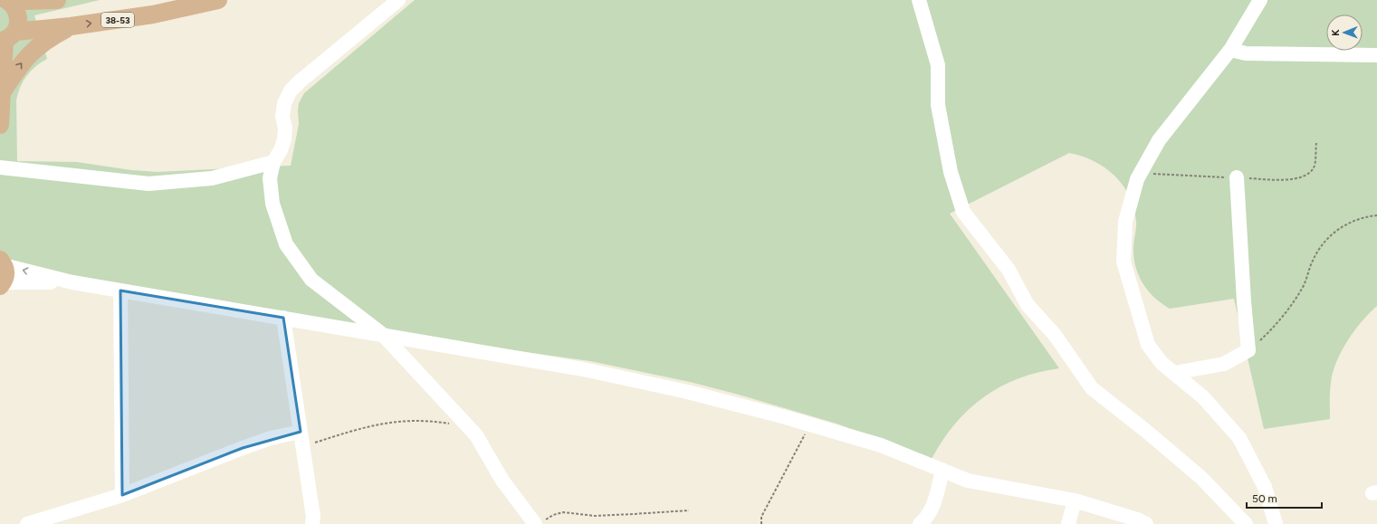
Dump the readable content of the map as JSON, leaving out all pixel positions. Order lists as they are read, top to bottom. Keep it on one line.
{"streets":{"main road":["38-53"]},"scale_bar":"50 m","north":"left"}
